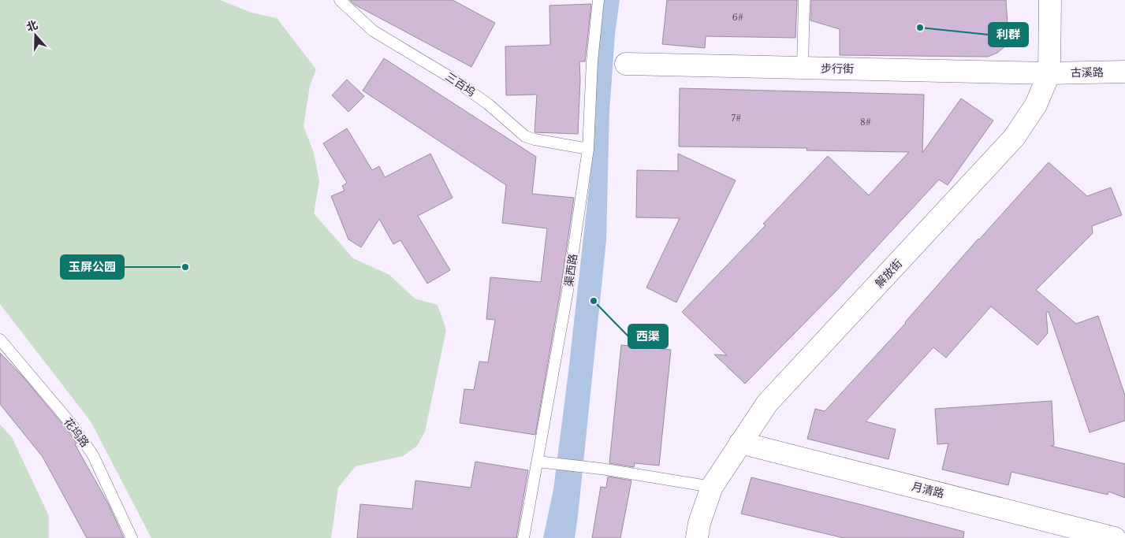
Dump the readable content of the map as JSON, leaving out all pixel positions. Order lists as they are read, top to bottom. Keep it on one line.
{"streets":{"street":["步行街","古溪路","解放街","月清路"],"lane":["三百坞","渠西路","花坞路"]},"crossings":[["步行街","古溪路"],["步行街","解放街"],["古溪路","解放街"],["三百坞","渠西路"],["解放街","月清路"]],"places":["利群","玉屏公园","西渠"],"house_numbers":["6#","7#","8#"],"north":"top"}
